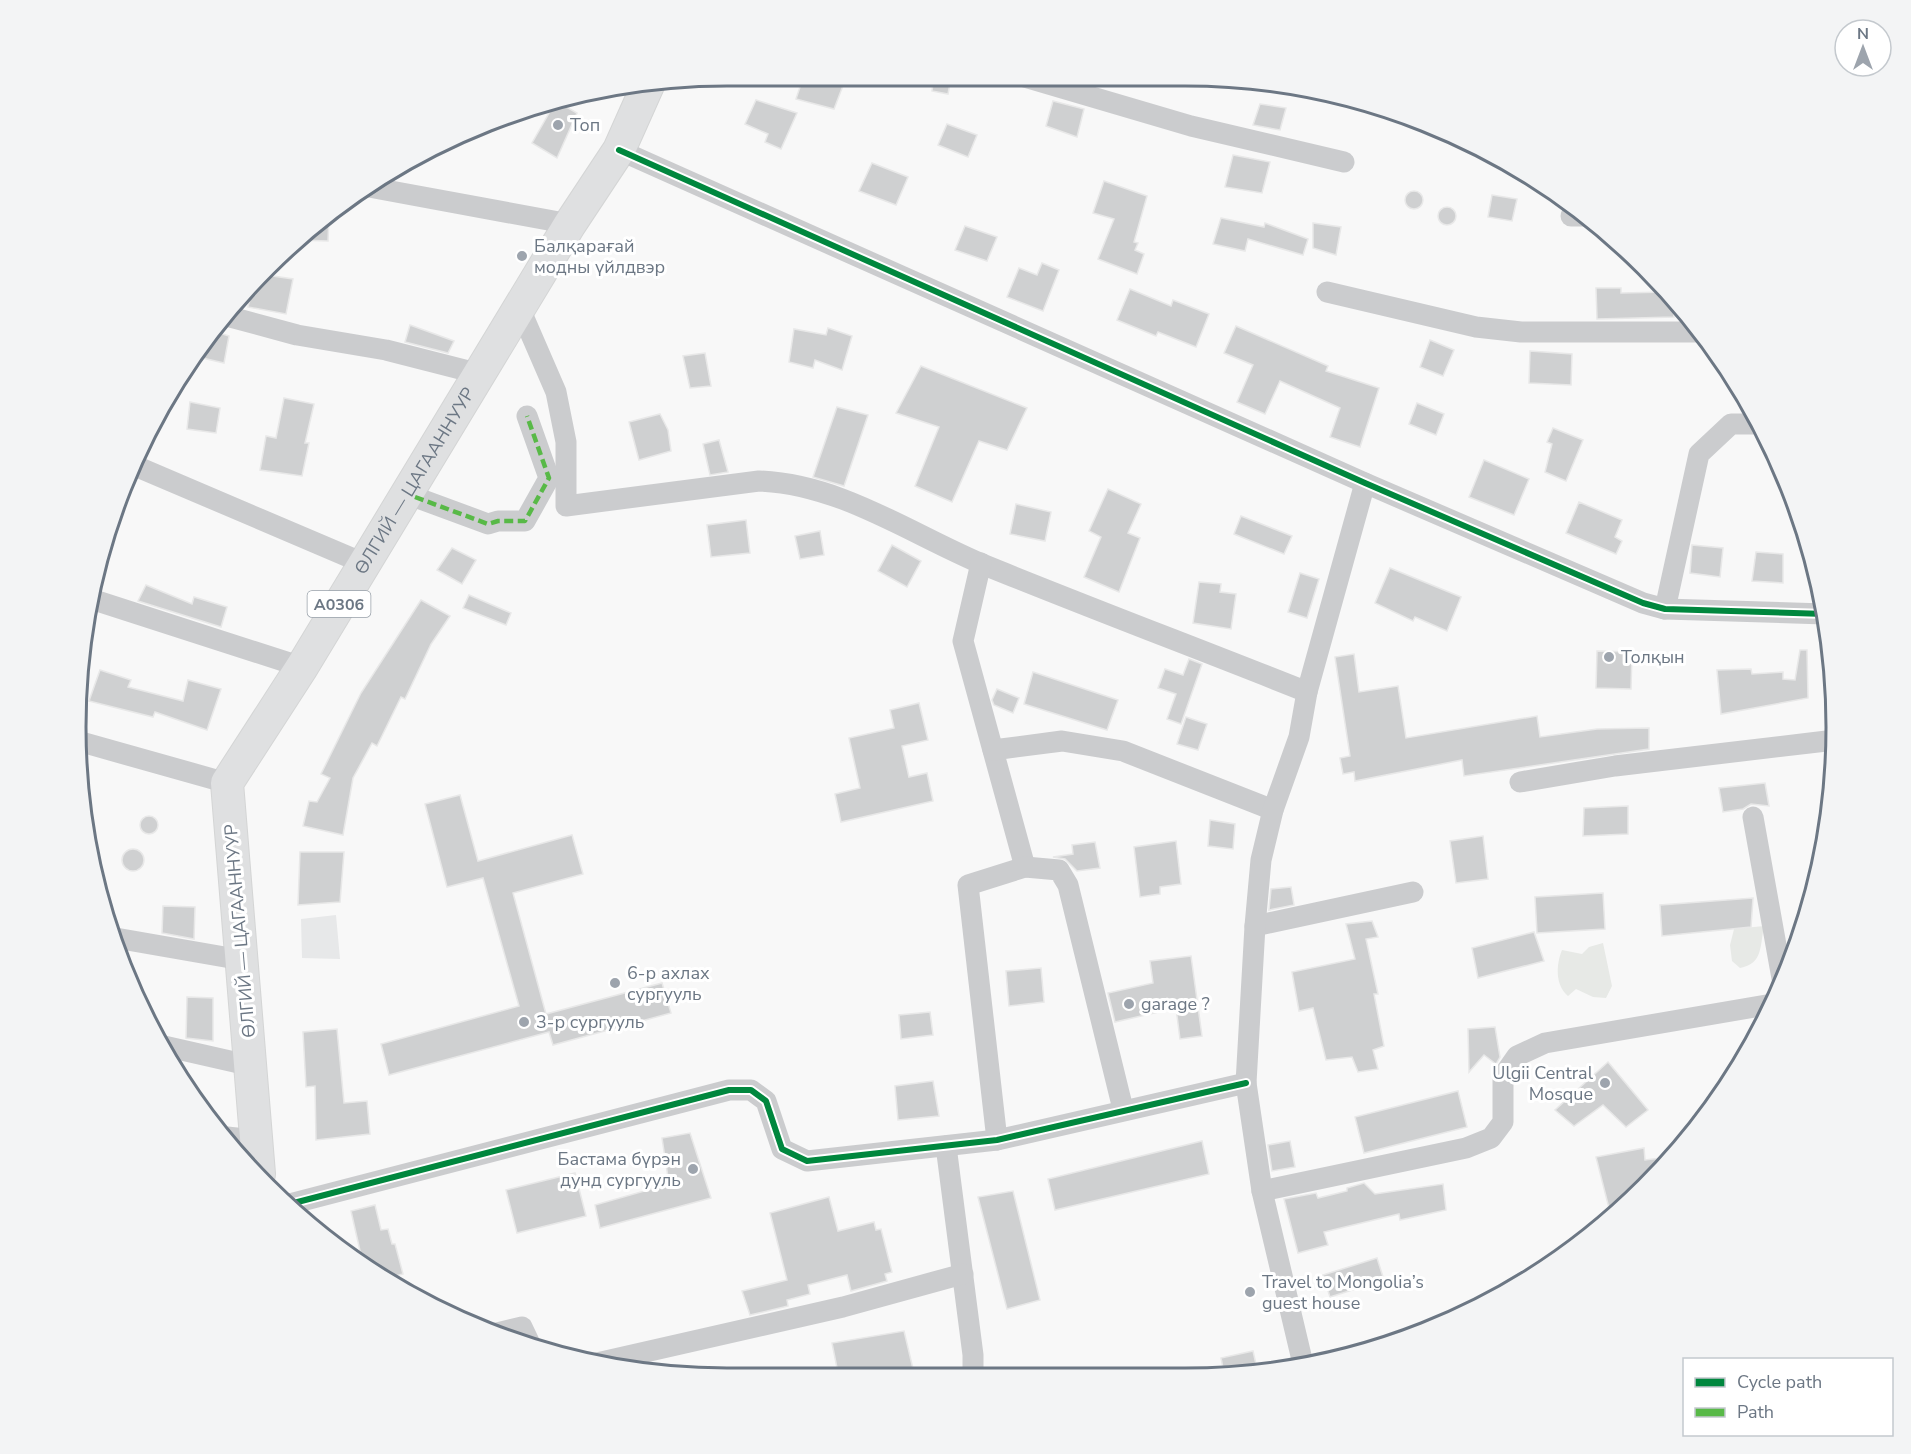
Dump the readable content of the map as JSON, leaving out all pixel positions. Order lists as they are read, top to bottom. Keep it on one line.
{"streets":{"highway":["ӨЛГИЙ — ЦАГААННУУР","A0306"]},"places":["Топ","Балқарағай модны үйлдвэр","Толқын","6-р ахлах сургууль","garage ?","3-р сургууль","Ulgii Central Mosque","Бастама бүрэн дунд сургууль","Travel to Mongolia’s guest house"],"legend":["Cycle path","Path"],"north":"top"}
